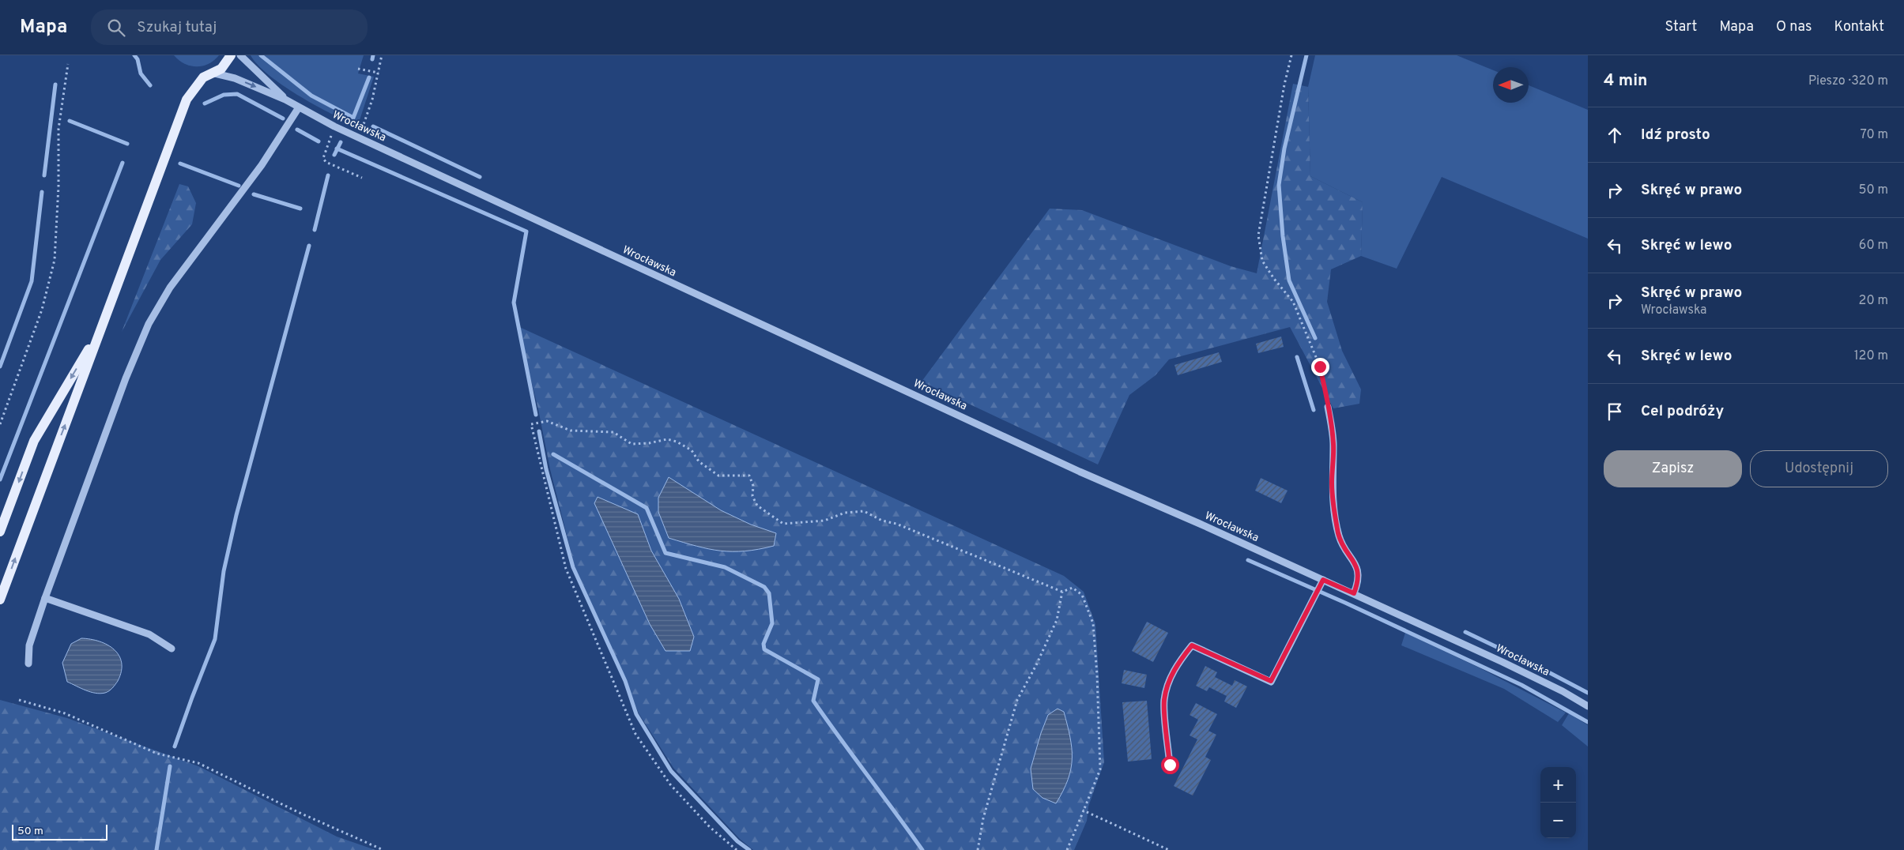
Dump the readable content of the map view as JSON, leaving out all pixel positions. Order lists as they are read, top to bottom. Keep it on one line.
{"streets":{"street":["Wrocławska"]},"scale_bar":"50 m","north":"left","page":{"header":"Mapa","search":"Szukaj tutaj","nav":["Start","Mapa","O nas","Kontakt"],"heading":["4 min","Pieszo · 320 m"],"list":[["Idź prosto","70 m"],["Skręć w prawo","50 m"],["Skręć w lewo","60 m"],["Skręć w prawo","Wrocławska","20 m"],["Skręć w lewo","120 m"],"Cel podróży"],"buttons":["Zapisz","Udostępnij"],"map_buttons":["+","−"],"scale":"50 m"}}
